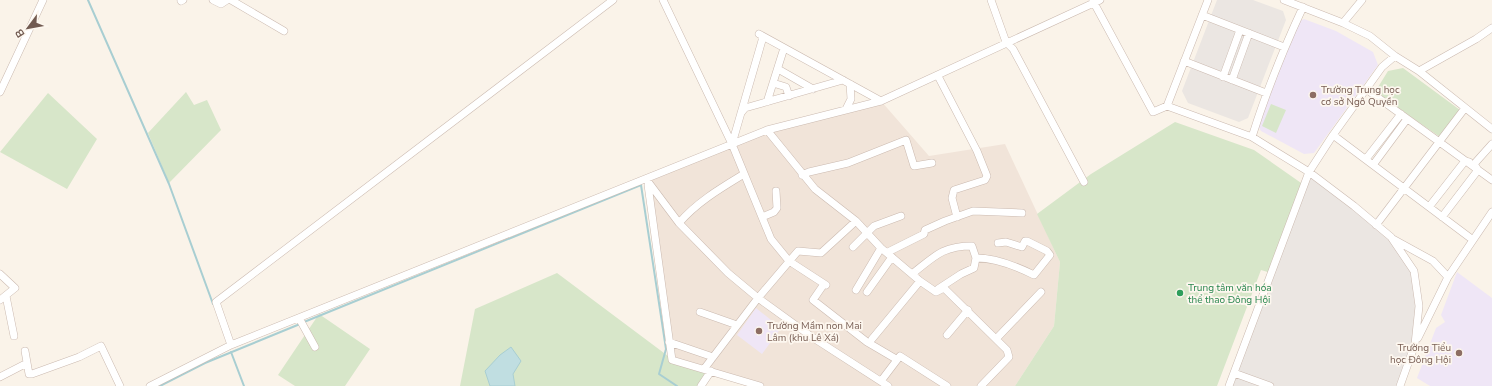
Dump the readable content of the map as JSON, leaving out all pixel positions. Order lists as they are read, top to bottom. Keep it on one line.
{"places":["Trường Trung học cơ sở Ngô Quyền","Trung tâm văn hóa thể thao Đông Hội","Trường Mầm non Mai Lâm (khu Lê Xá)","Trường Tiểu học Đông Hội"],"north":"bottom left"}
